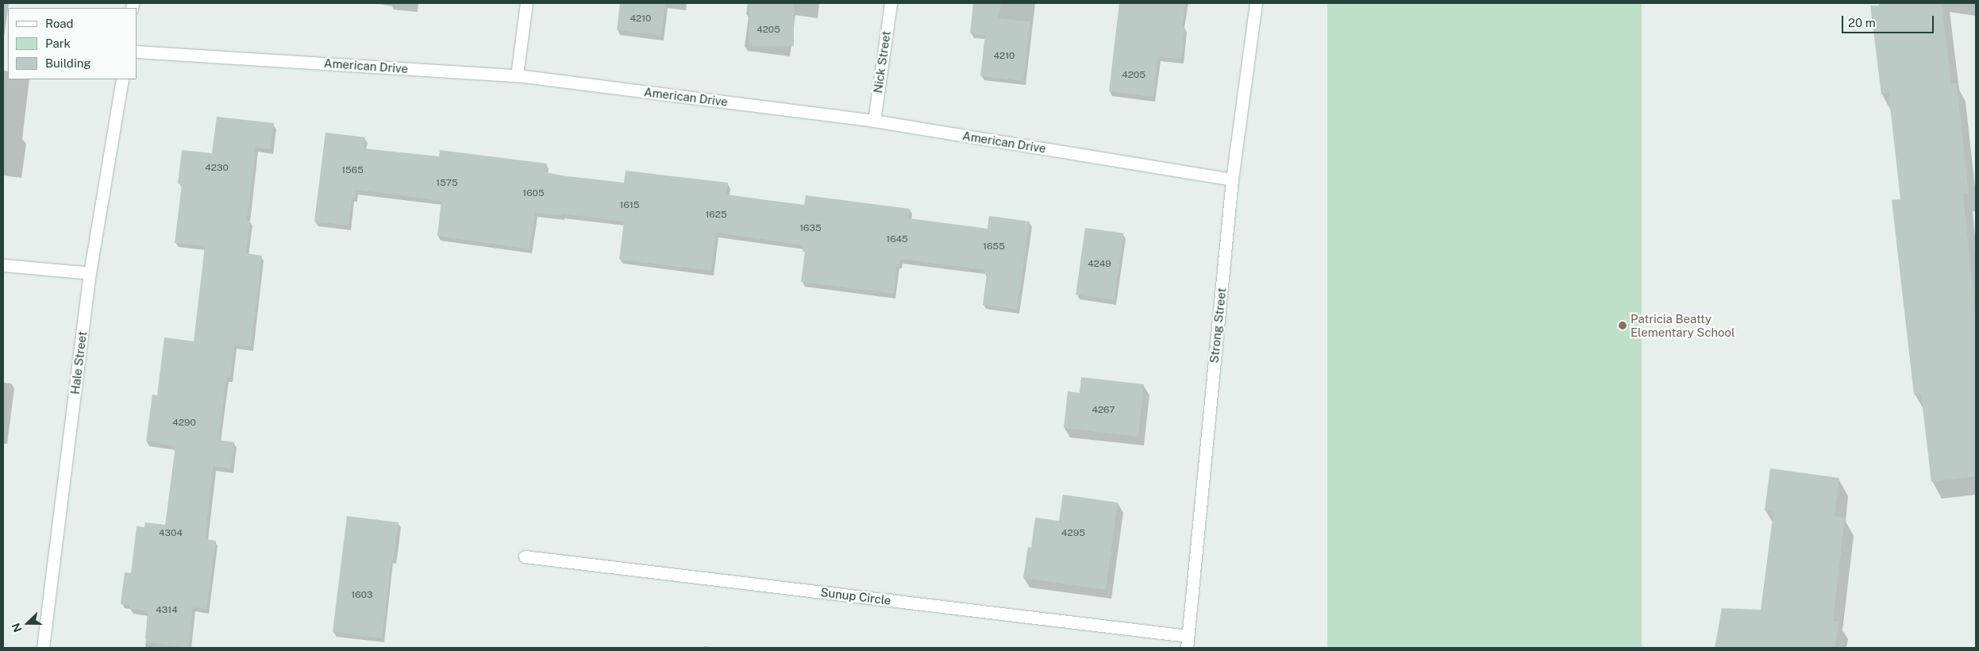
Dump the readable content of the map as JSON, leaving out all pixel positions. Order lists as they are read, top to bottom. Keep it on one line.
{"streets":{"street":["Nick Street","American Drive","Strong Street","Hale Street","Sunup Circle"]},"crossings":[["Nick Street","American Drive"],["American Drive","Strong Street"],["Strong Street","Sunup Circle"]],"places":["Patricia Beatty Elementary School"],"house_numbers":["4210","4205","4210","4205","4230","1565","1575","1605","1615","1625","1635","1645","1655","4249","4267","4290","4304","4295","1603","4314"],"legend":["Road","Park","Building"],"scale_bar":"20 m","north":"left"}
